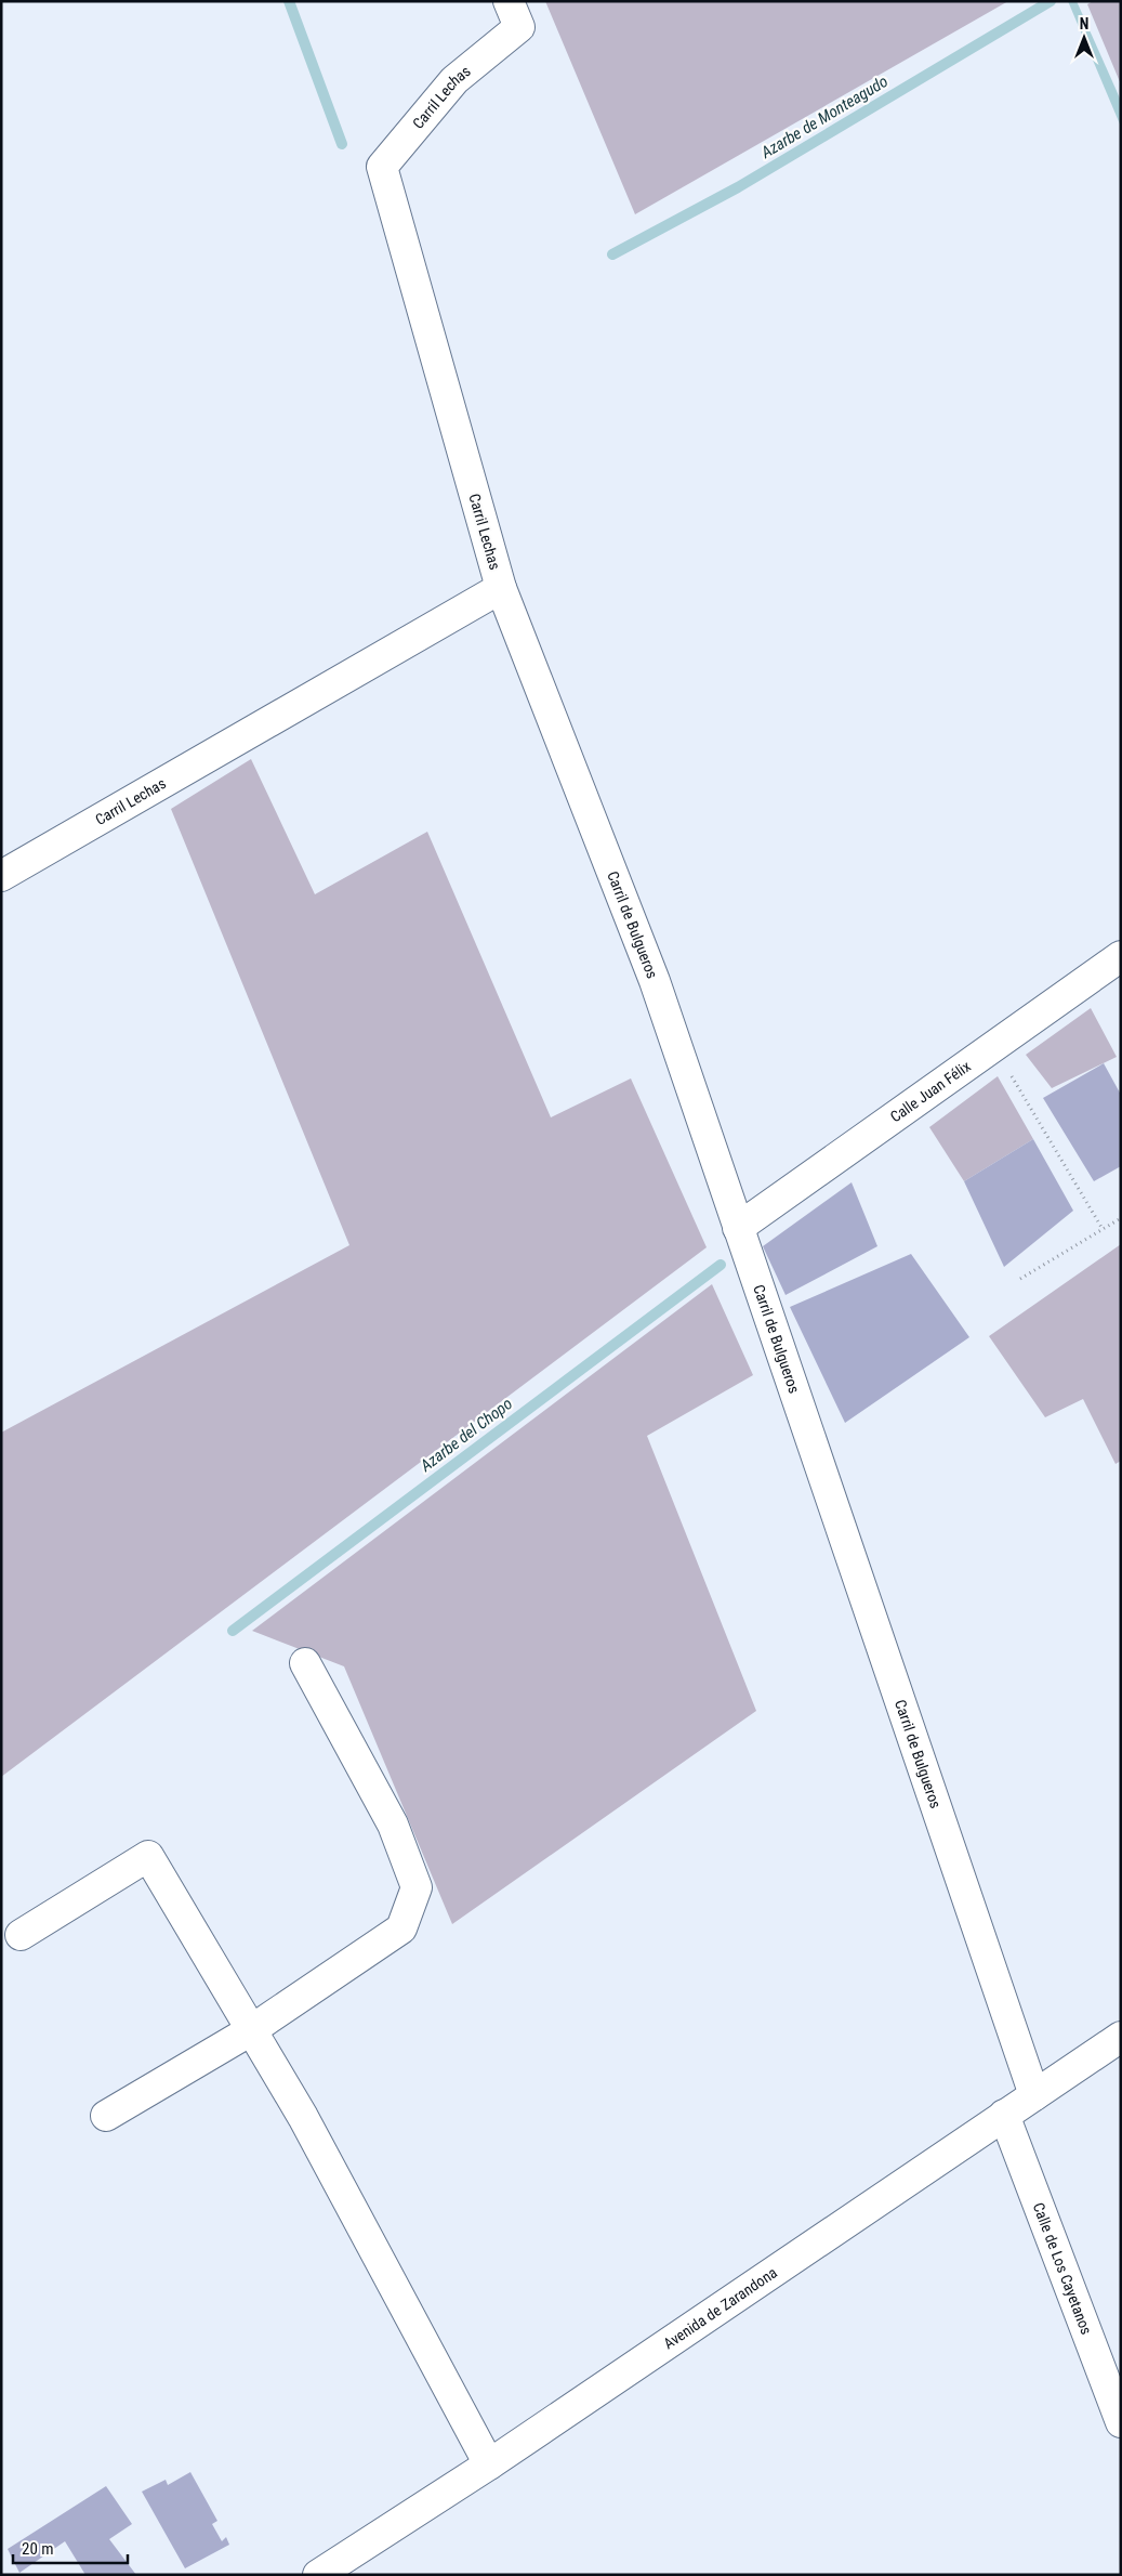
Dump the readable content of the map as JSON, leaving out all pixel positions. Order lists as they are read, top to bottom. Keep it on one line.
{"streets":{"street":["Carril Lechas","Carril de Bulgueros","Calle Juan Félix","Calle de Los Cayetanos","Avenida de Zarandona"]},"crossings":[["Carril Lechas","Carril de Bulgueros"],["Carril de Bulgueros","Calle Juan Félix"],["Carril de Bulgueros","Avenida de Zarandona"],["Calle de Los Cayetanos","Avenida de Zarandona"]],"water":["Azarbe de Monteagudo","Azarbe del Chopo"],"scale_bar":"20 m","north":"top"}
